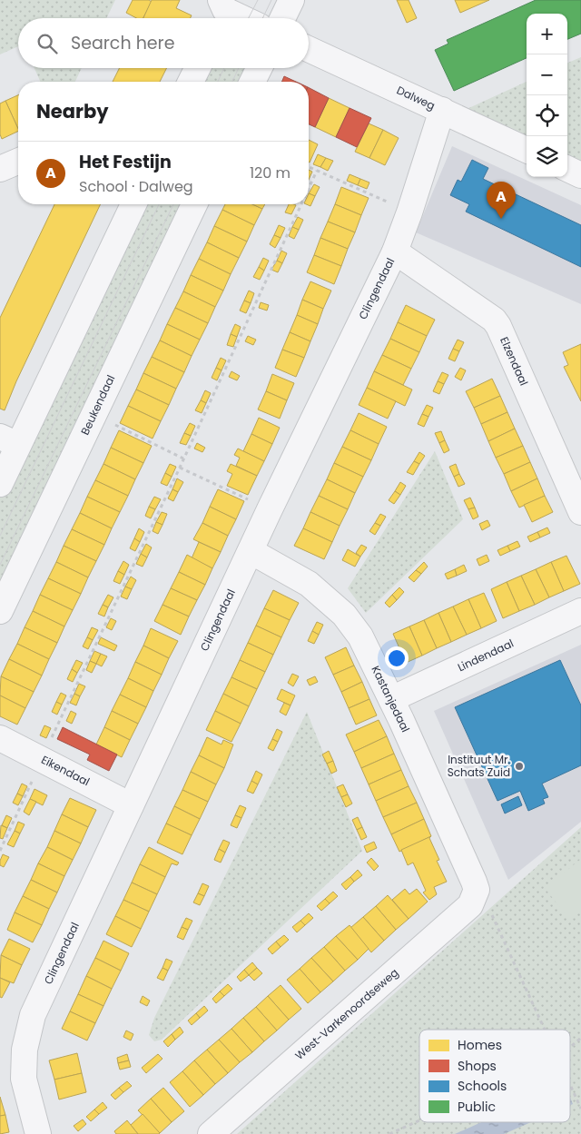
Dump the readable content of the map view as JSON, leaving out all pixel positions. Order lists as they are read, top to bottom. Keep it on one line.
{"streets":{"street":["Dalweg","Clingendaal","Elzendaal","Beukendaal","Lindendaal","Kastanjedaal","Eikendaal","West-Varkenoordseweg"]},"crossings":[["Dalweg","Clingendaal"],["Clingendaal","Elzendaal"],["Clingendaal","Kastanjedaal"],["Clingendaal","Eikendaal"],["Lindendaal","Kastanjedaal"],["Kastanjedaal","West-Varkenoordseweg"]],"places":["Instituut Mr. Schats Zuid"],"legend":["Homes","Shops","Schools","Public"],"page":{"map_buttons":["+","−"],"search":"Search here","heading":"Nearby","list":[{"mark":"A","name":"Het Festijn","note":"School · Dalweg","value":"120 m"}],"pins":"A"}}
